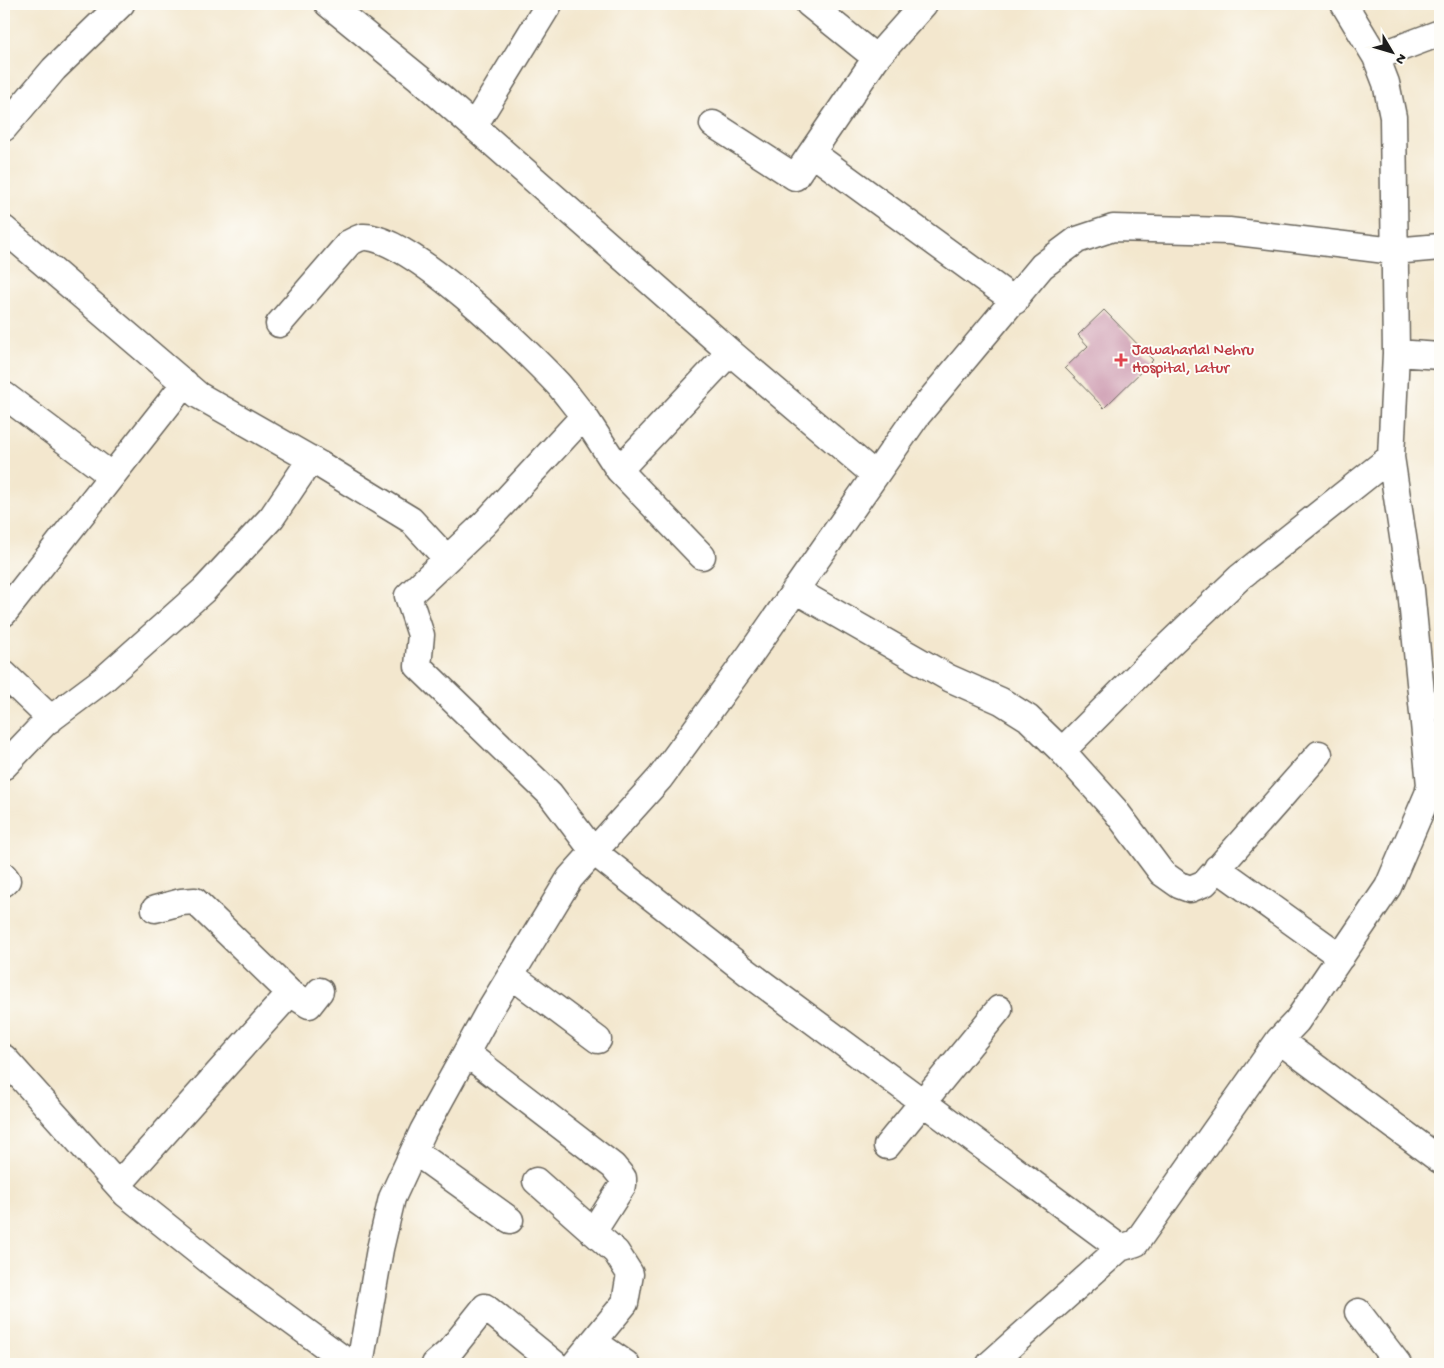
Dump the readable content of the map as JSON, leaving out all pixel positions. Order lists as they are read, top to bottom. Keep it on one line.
{"places":{"health":["Jawaharlal Nehru Hospital, Latur"]},"north":"bottom right"}
